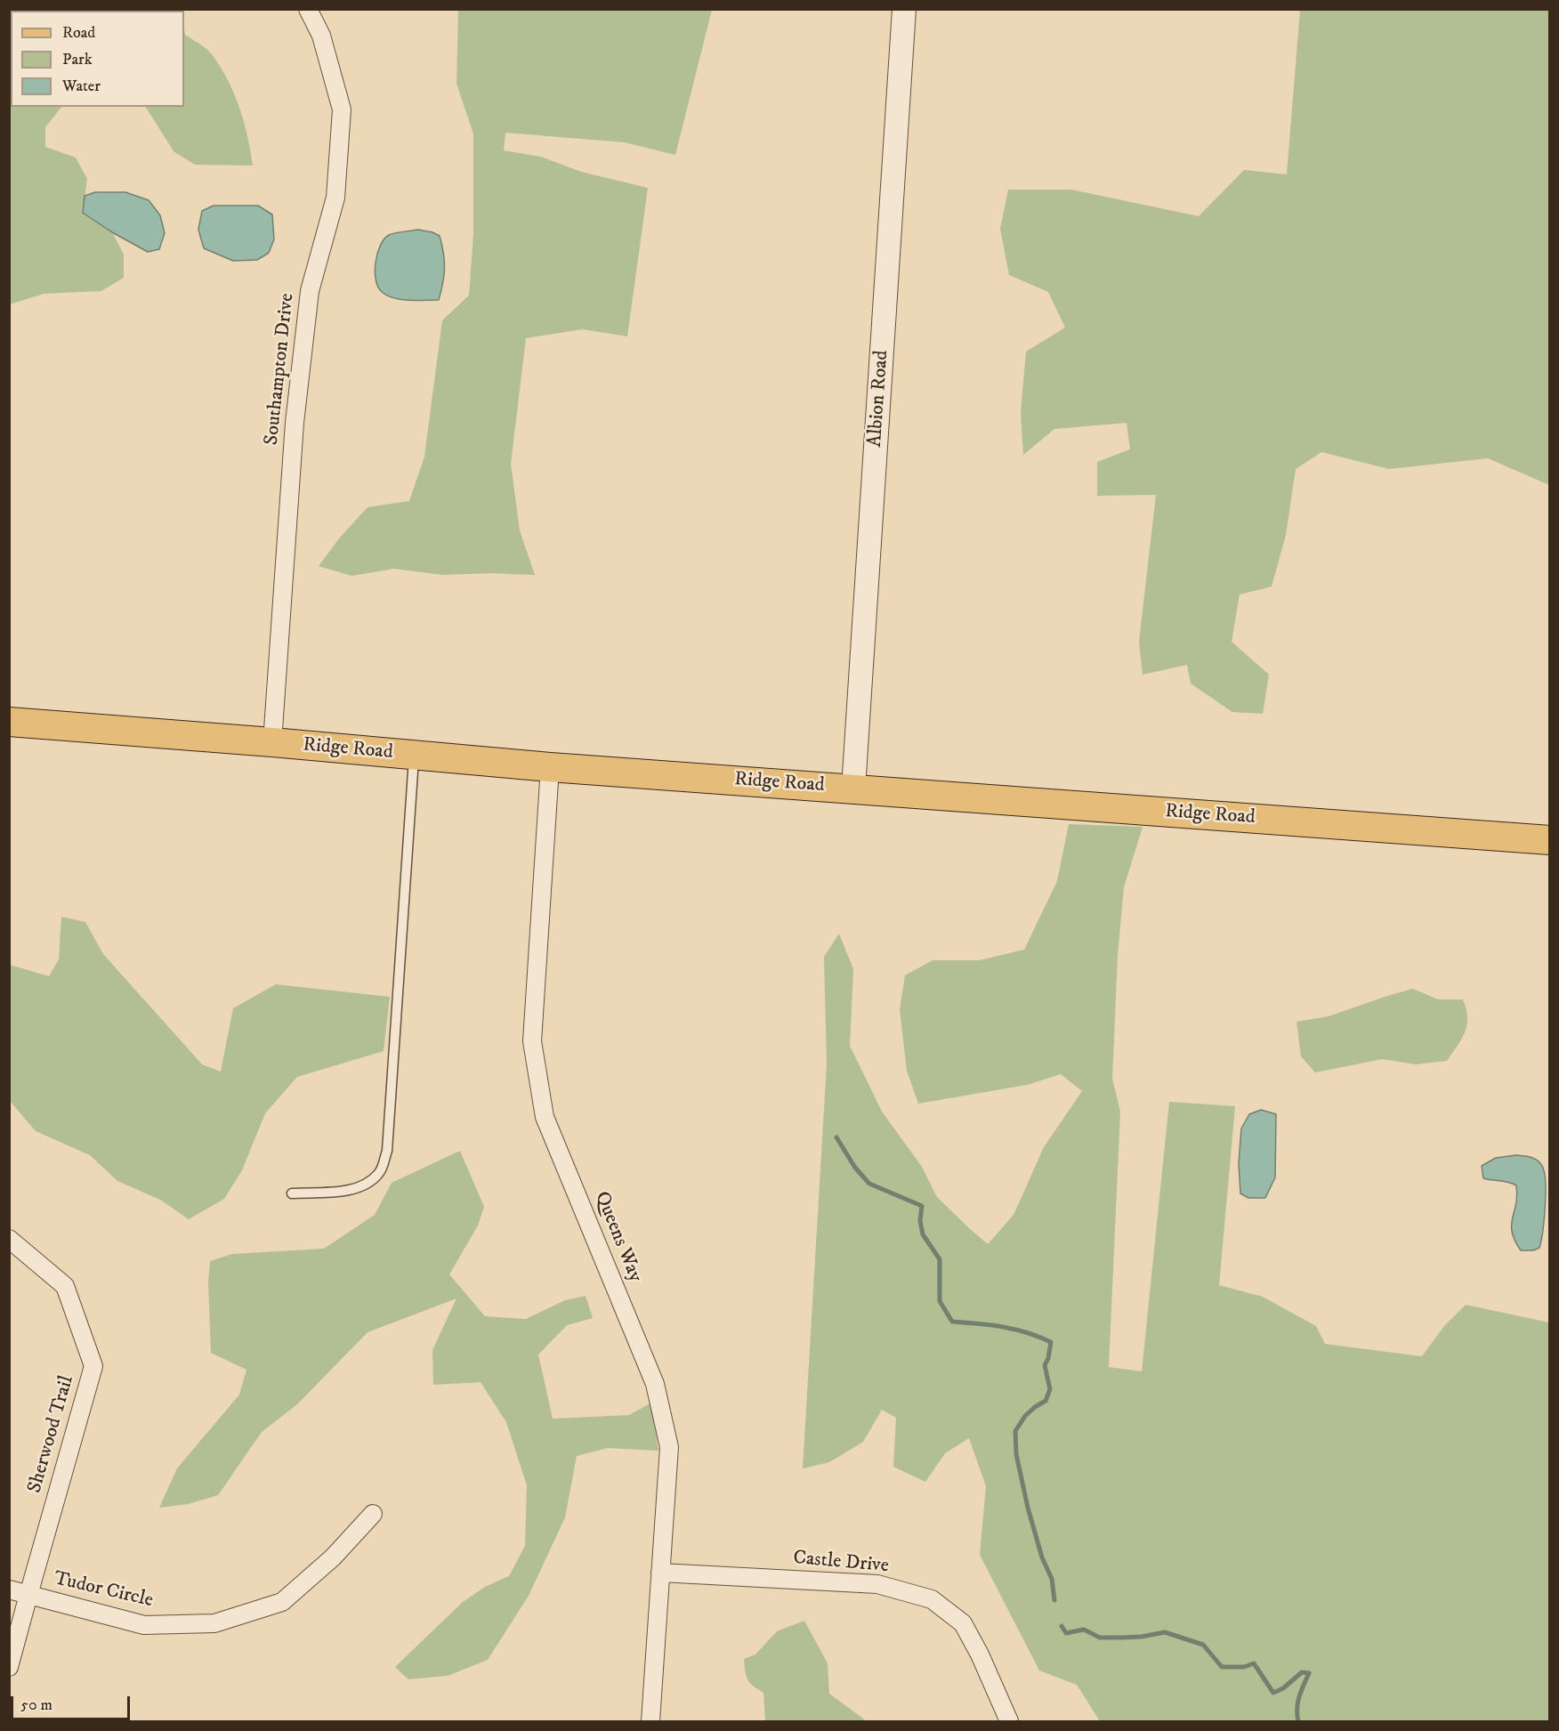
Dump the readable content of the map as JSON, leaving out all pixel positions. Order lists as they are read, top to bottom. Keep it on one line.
{"streets":{"main road":["Ridge Road"],"street":["Southampton Drive","Albion Road","Queens Way","Sherwood Trail","Castle Drive","Tudor Circle"]},"crossings":[["Southampton Drive","Ridge Road"],["Albion Road","Ridge Road"],["Ridge Road","Queens Way"],["Queens Way","Castle Drive"],["Sherwood Trail","Tudor Circle"]],"legend":["Road","Park","Water"],"scale_bar":"50 m"}
